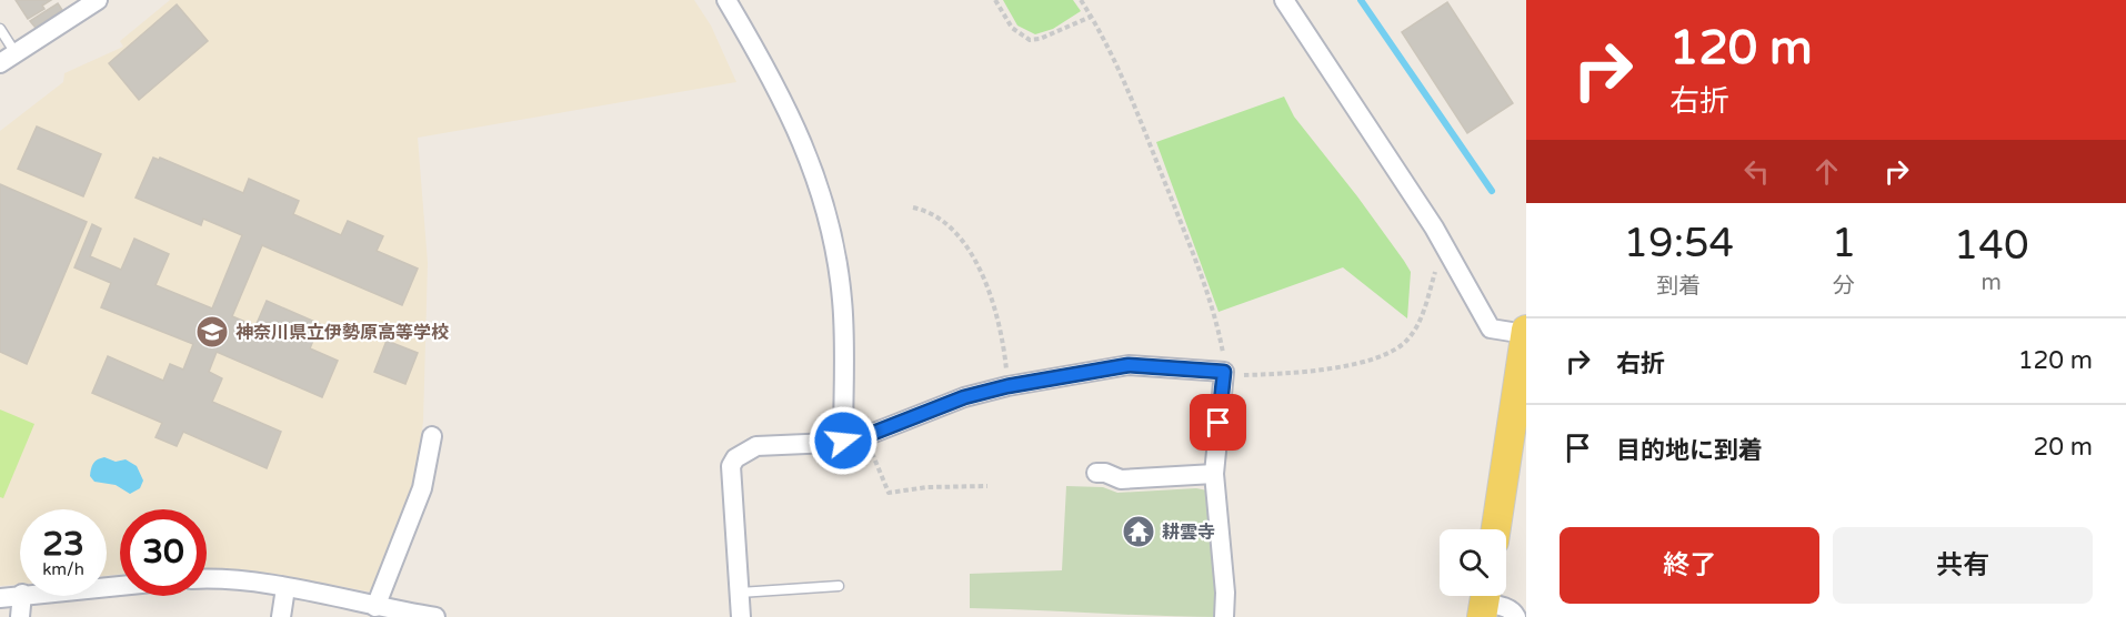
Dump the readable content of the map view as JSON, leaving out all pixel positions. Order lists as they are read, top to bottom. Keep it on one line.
{"places":{"school or university":["神奈川県立伊勢原高等学校"],"temple":["耕雲寺"]},"page":{"turn":["120 m","右折"],"eta":["19:54","到着","1","分","140","m"],"list":[{"name":"右折","value":"120 m"},{"name":"目的地に到着","value":"20 m"}],"speed":"23 km/h","limit":"30","buttons":["終了","共有"]}}
